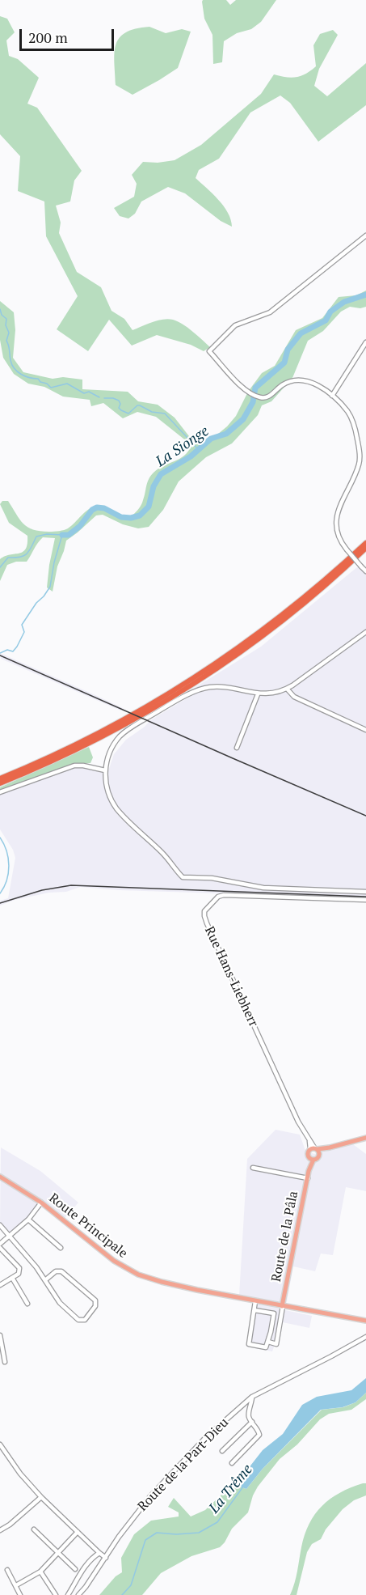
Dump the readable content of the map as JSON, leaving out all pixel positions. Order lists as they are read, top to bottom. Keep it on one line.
{"streets":{"main road":["Route Principale","Route de la Pâla"],"street":["Rue Hans-Liebherr","Route de la Part-Dieu"]},"crossings":[["Rue Hans-Liebherr","Route de la Pâla"],["Route Principale","Route de la Pâla"]],"water":["La Sionge","La Trême"],"scale_bar":"200 m"}
